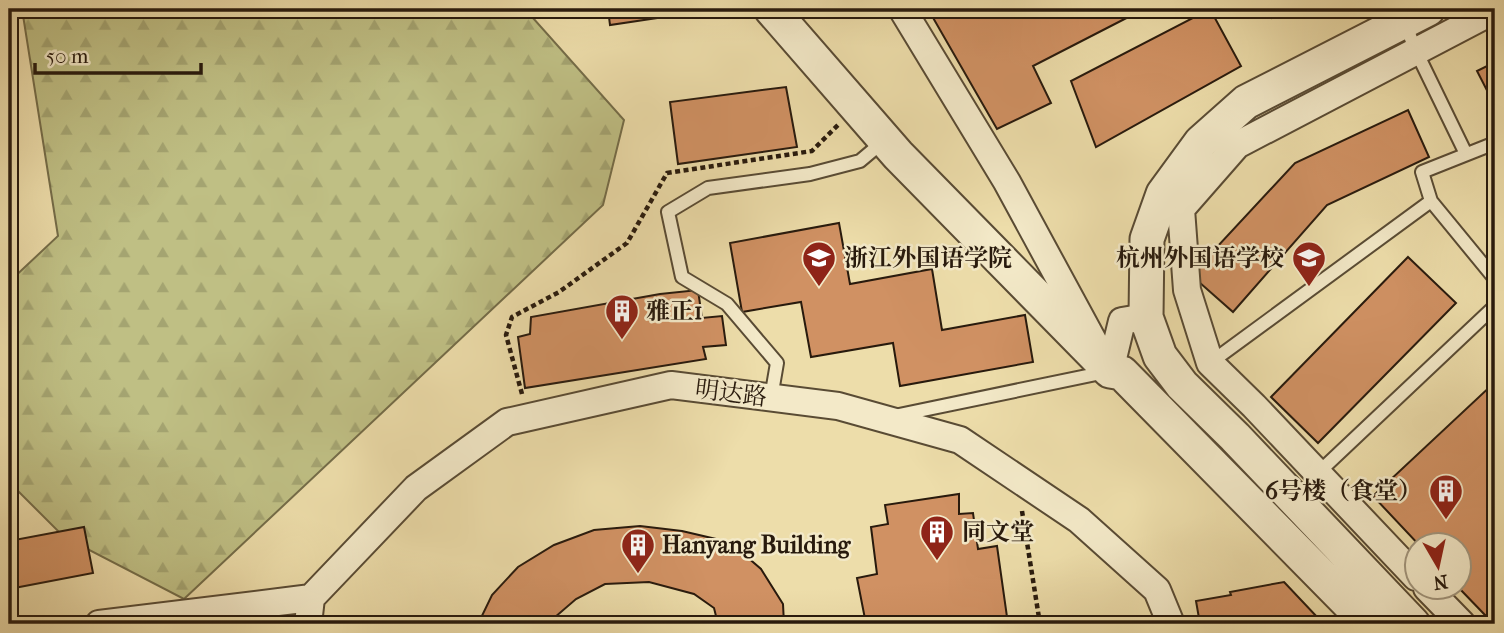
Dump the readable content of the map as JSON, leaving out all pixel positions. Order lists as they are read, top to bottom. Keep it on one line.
{"streets":{"street":["明达路"]},"places":{"school or university":["浙江外国语学院","杭州外国语学校"],"building":["雅正1","6号楼（食堂）","同文堂","Hanyang Building"]},"scale_bar":"50 m","north":"bottom"}
